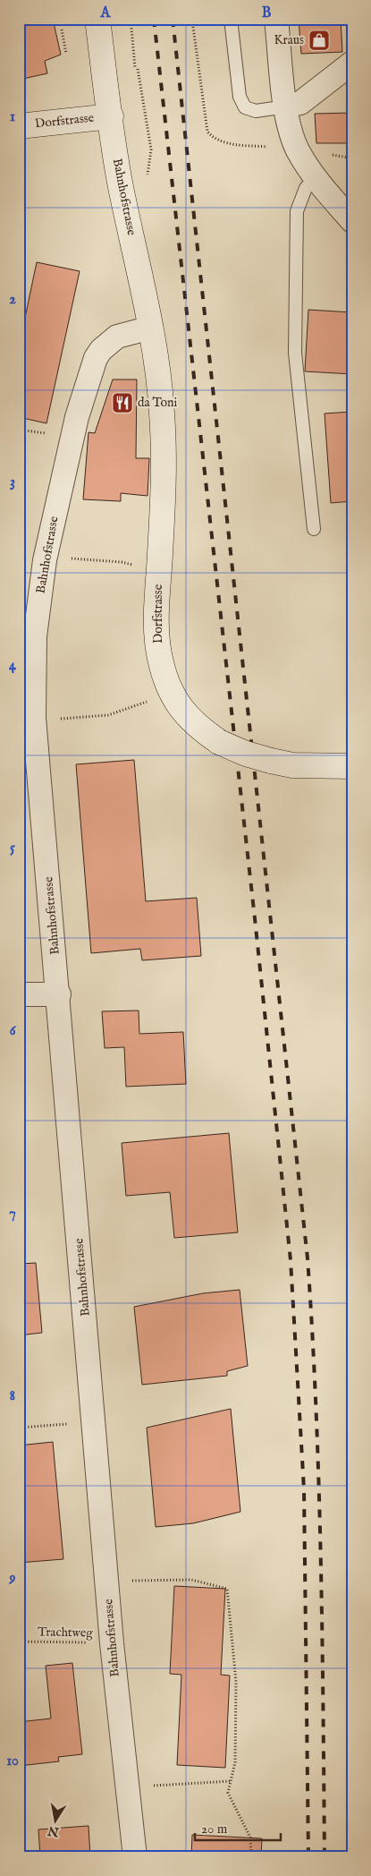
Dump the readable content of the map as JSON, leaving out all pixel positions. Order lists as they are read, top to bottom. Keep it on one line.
{"streets":{"street":["Dorfstrasse","Bahnhofstrasse"],"path":["Trachtweg"]},"crossings":[["Dorfstrasse","Bahnhofstrasse"],["Bahnhofstrasse","Trachtweg"]],"places":{"shop":["Kraus"],"restaurant":["da Toni"]},"scale_bar":"20 m","north":"bottom","grid":{"columns":["A","B"],"rows":["1","2","3","4","5","6","7","8","9","10"]}}
